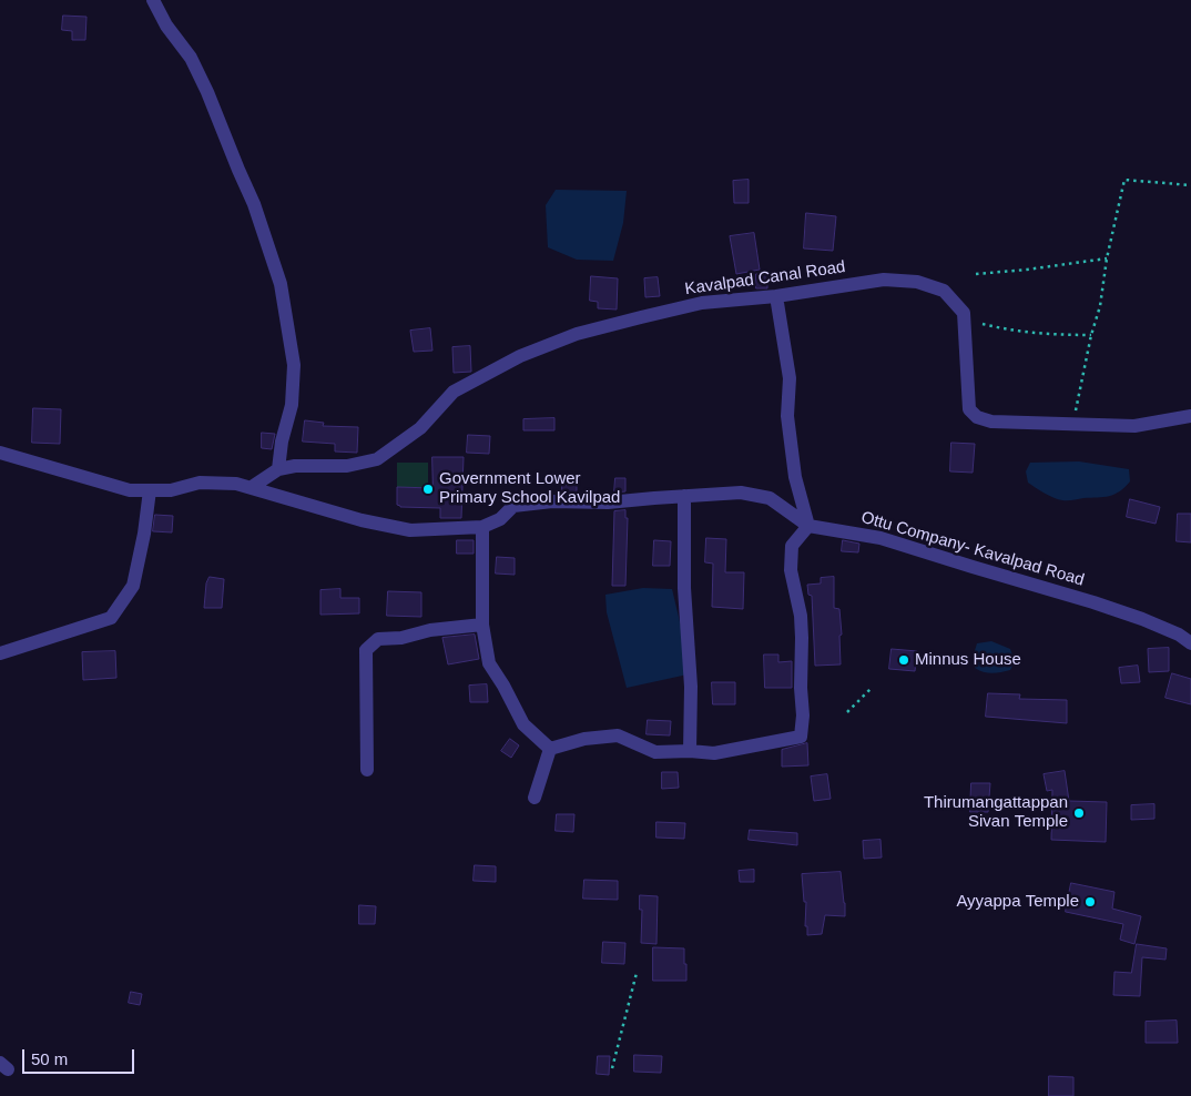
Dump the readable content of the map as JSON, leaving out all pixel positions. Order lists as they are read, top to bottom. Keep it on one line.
{"streets":{"street":["Kavalpad Canal Road","Ottu Company- Kavalpad Road"]},"crossings":[["Kavalpad Canal Road","Ottu Company- Kavalpad Road"]],"places":["Government Lower Primary School Kavilpad","Minnus House","Thirumangattappan Sivan Temple","Ayyappa Temple"],"scale_bar":"50 m"}
